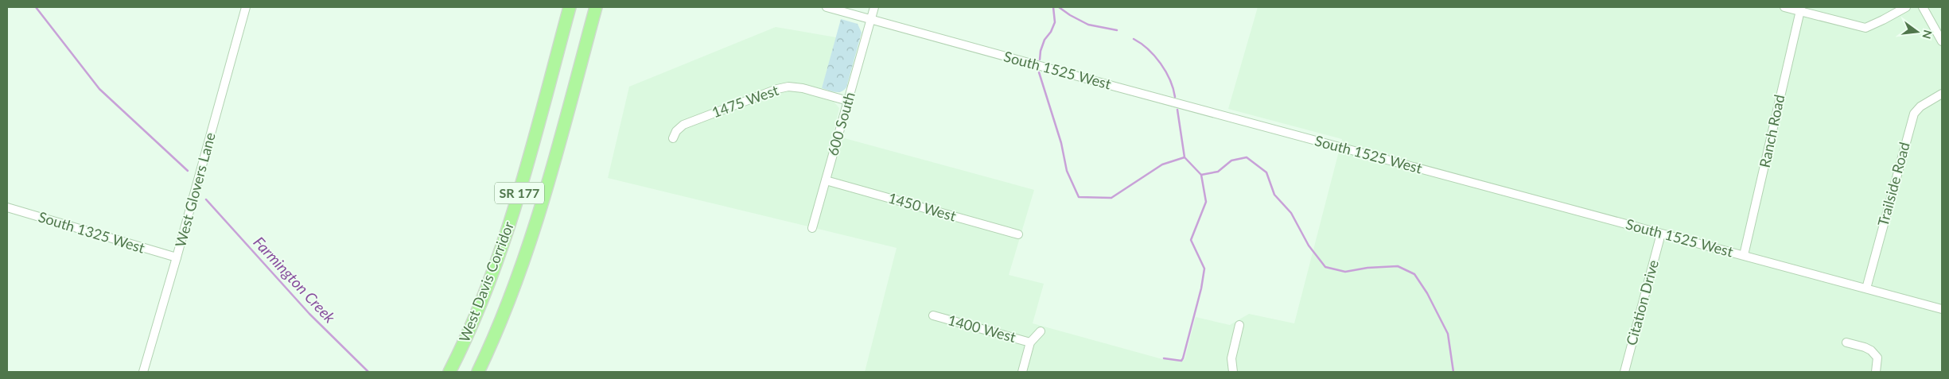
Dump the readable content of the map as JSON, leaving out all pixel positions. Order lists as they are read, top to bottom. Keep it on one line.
{"streets":{"highway":["SR 177","West Davis Corridor"],"street":["South 1525 West","1475 West","600 South","Ranch Road","Trailside Road","West Glovers Lane","1450 West","South 1325 West","Citation Drive","1400 West"]},"crossings":[["South 1525 West","600 South"],["South 1525 West","Ranch Road"],["South 1525 West","Trailside Road"],["South 1525 West","Citation Drive"],["1475 West","600 South"],["600 South","1450 West"],["West Glovers Lane","South 1325 West"]],"water":["Farmington Creek"],"north":"right"}
